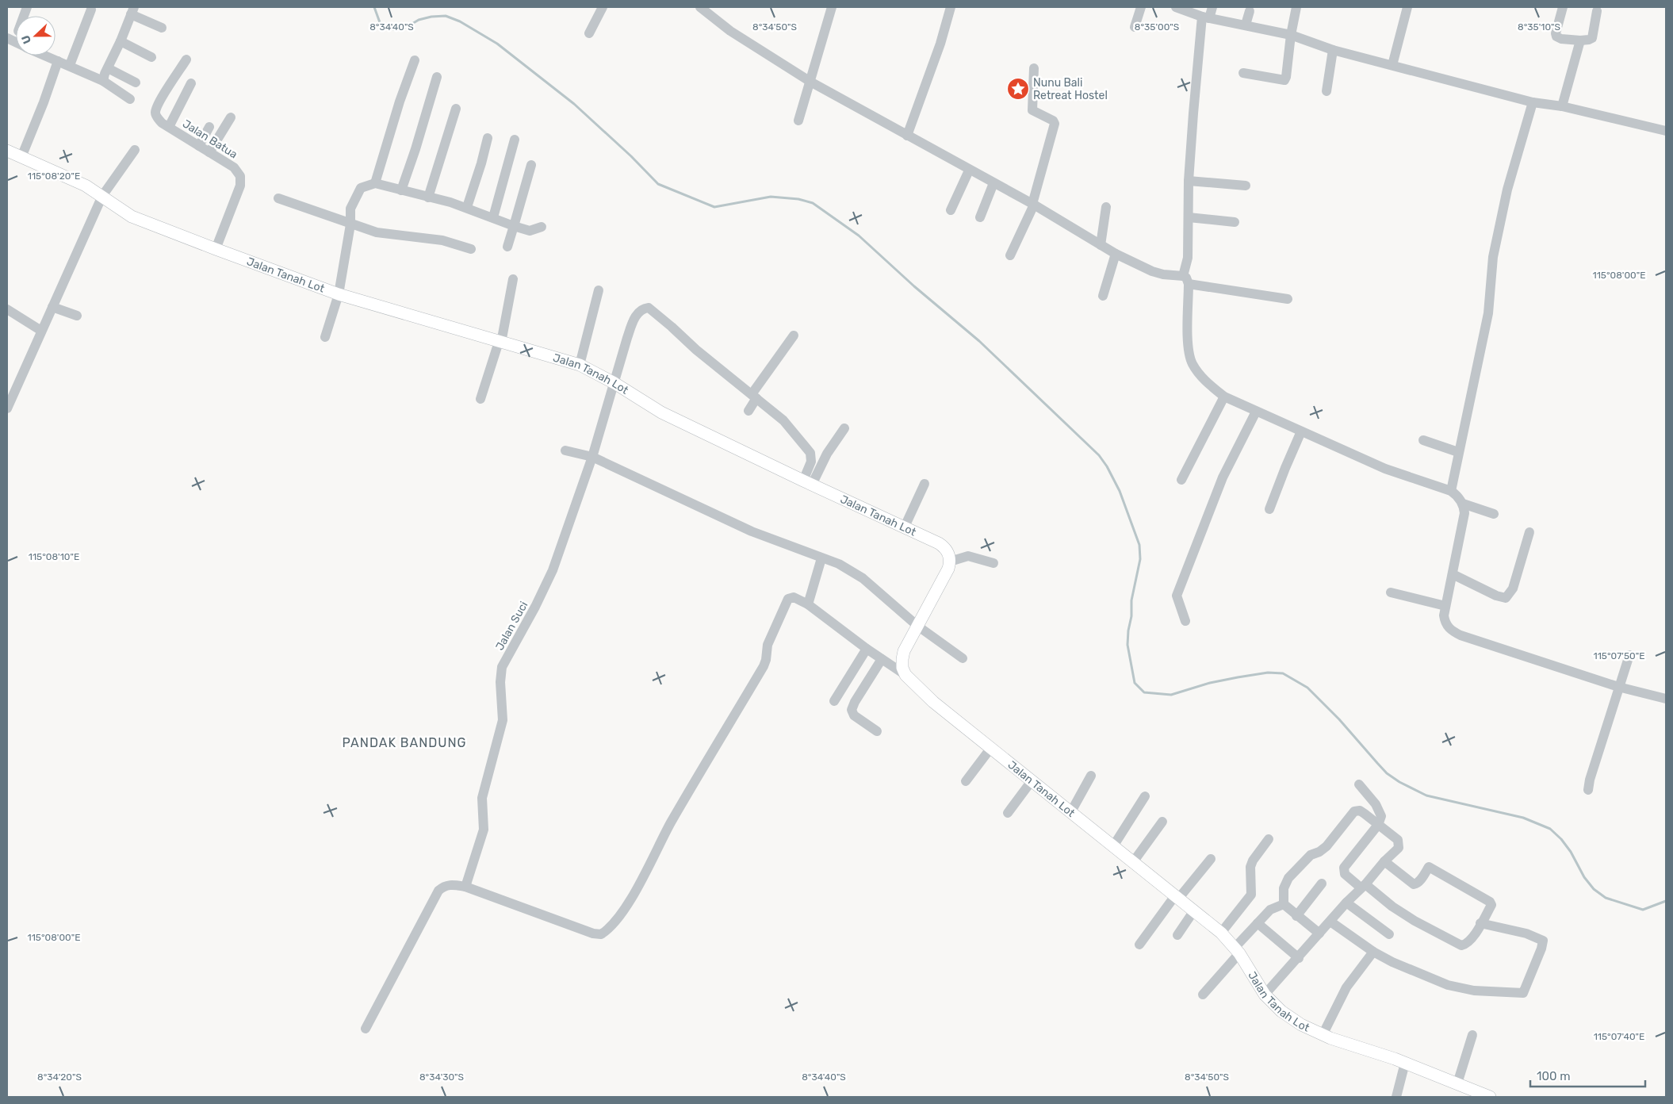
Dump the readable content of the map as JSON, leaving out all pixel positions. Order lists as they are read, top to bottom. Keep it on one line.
{"streets":{"main road":["Jalan Tanah Lot"],"street":["Jalan Batua","Jalan Suci"]},"crossings":[["Jalan Batua","Jalan Tanah Lot"],["Jalan Tanah Lot","Jalan Suci"]],"districts":["PANDAK BANDUNG"],"places":{"place":["Nunu Bali Retreat Hostel"]},"scale_bar":"100 m","north":"left","coordinates":["8°34'40\"S","8°34'50\"S","8°35'00\"S","8°35'10\"S","115°08'20\"E","115°08'00\"E","115°08'10\"E","115°07'50\"E","115°07'40\"E","8°34'20\"S","8°34'30\"S"]}
